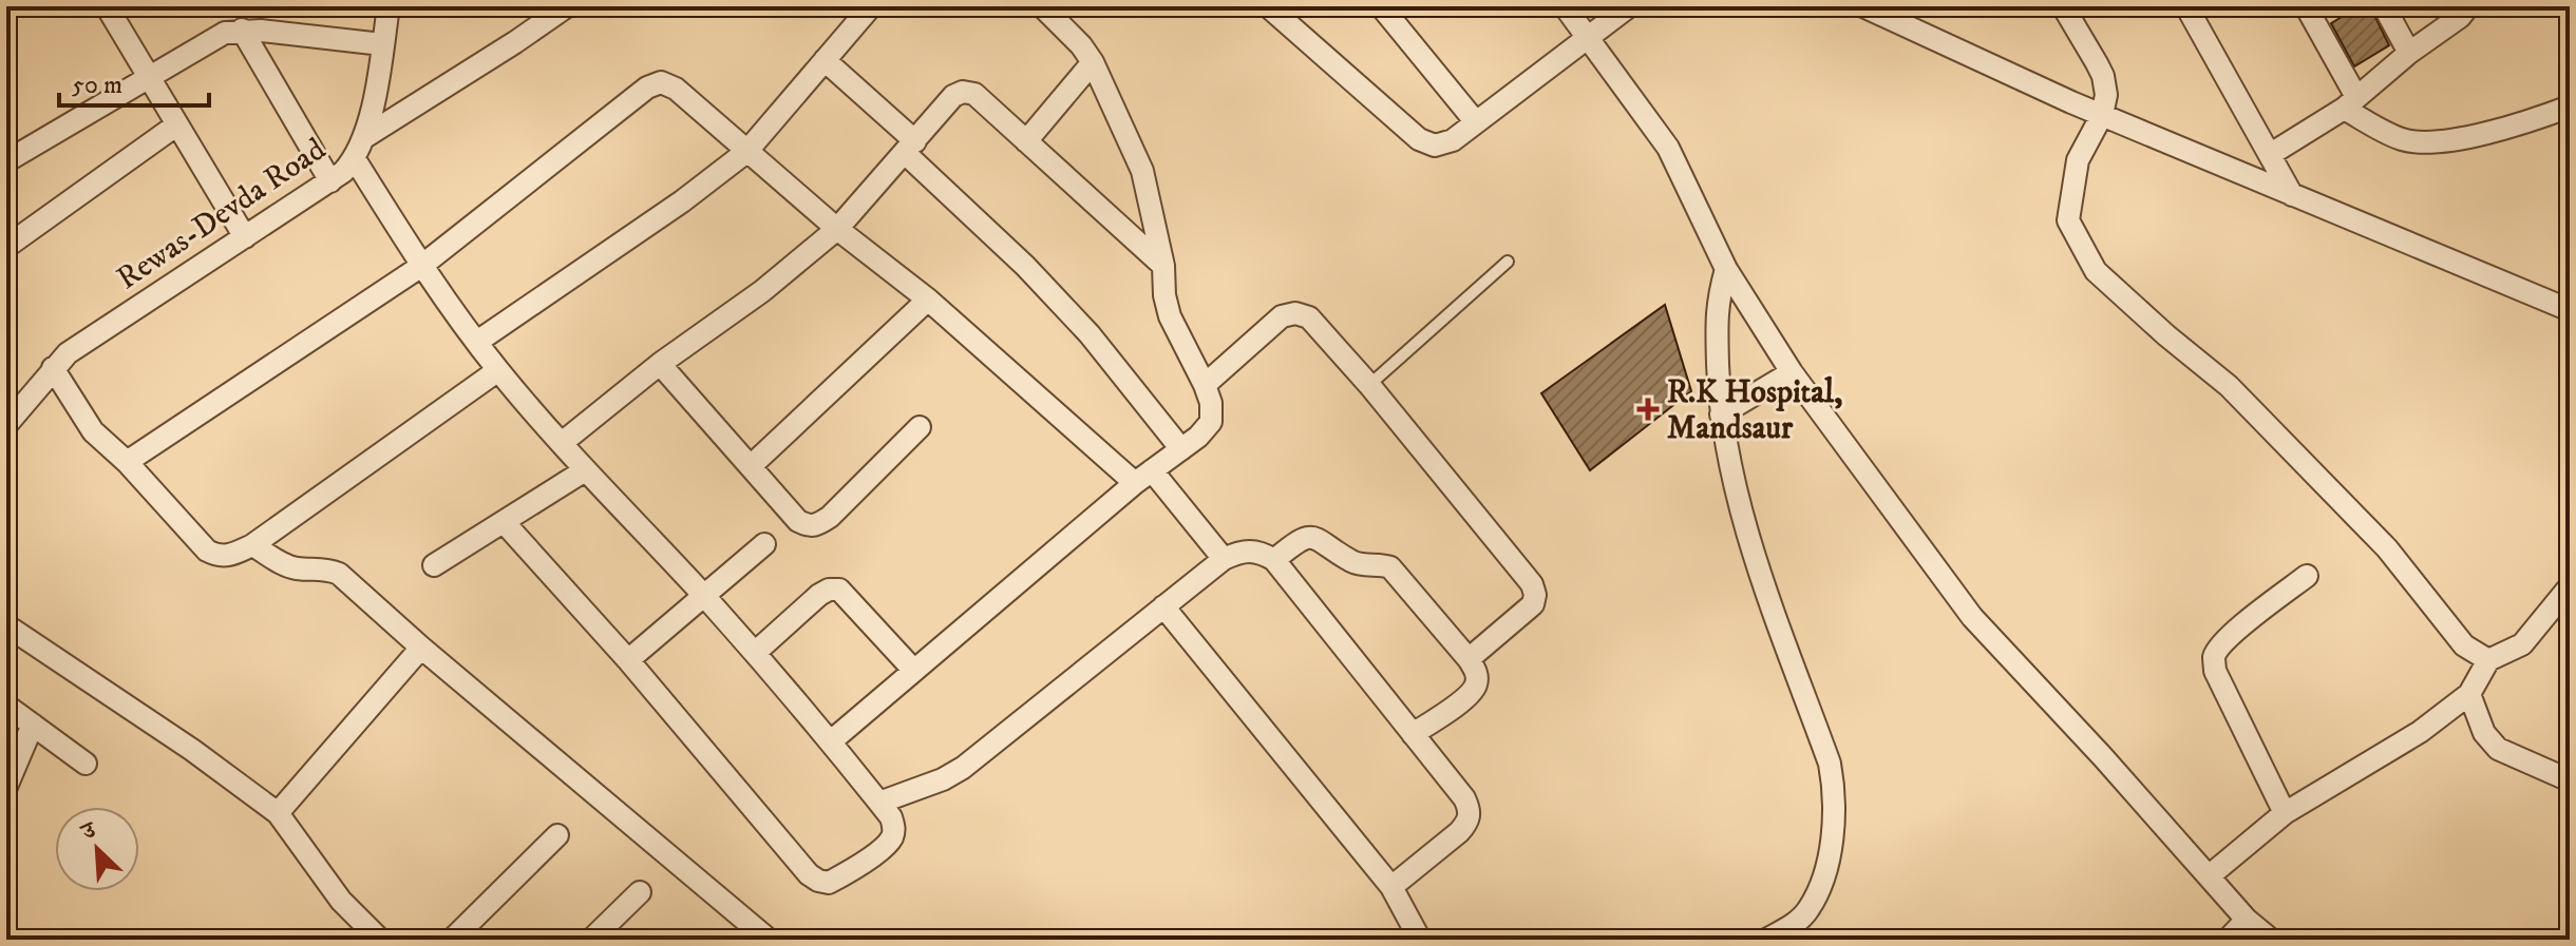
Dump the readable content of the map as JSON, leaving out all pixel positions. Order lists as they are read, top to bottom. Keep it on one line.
{"streets":{"street":["Rewas-Devda Road"]},"places":{"health":["R.K Hospital, Mandsaur"]},"scale_bar":"50 m","north":"top left"}
